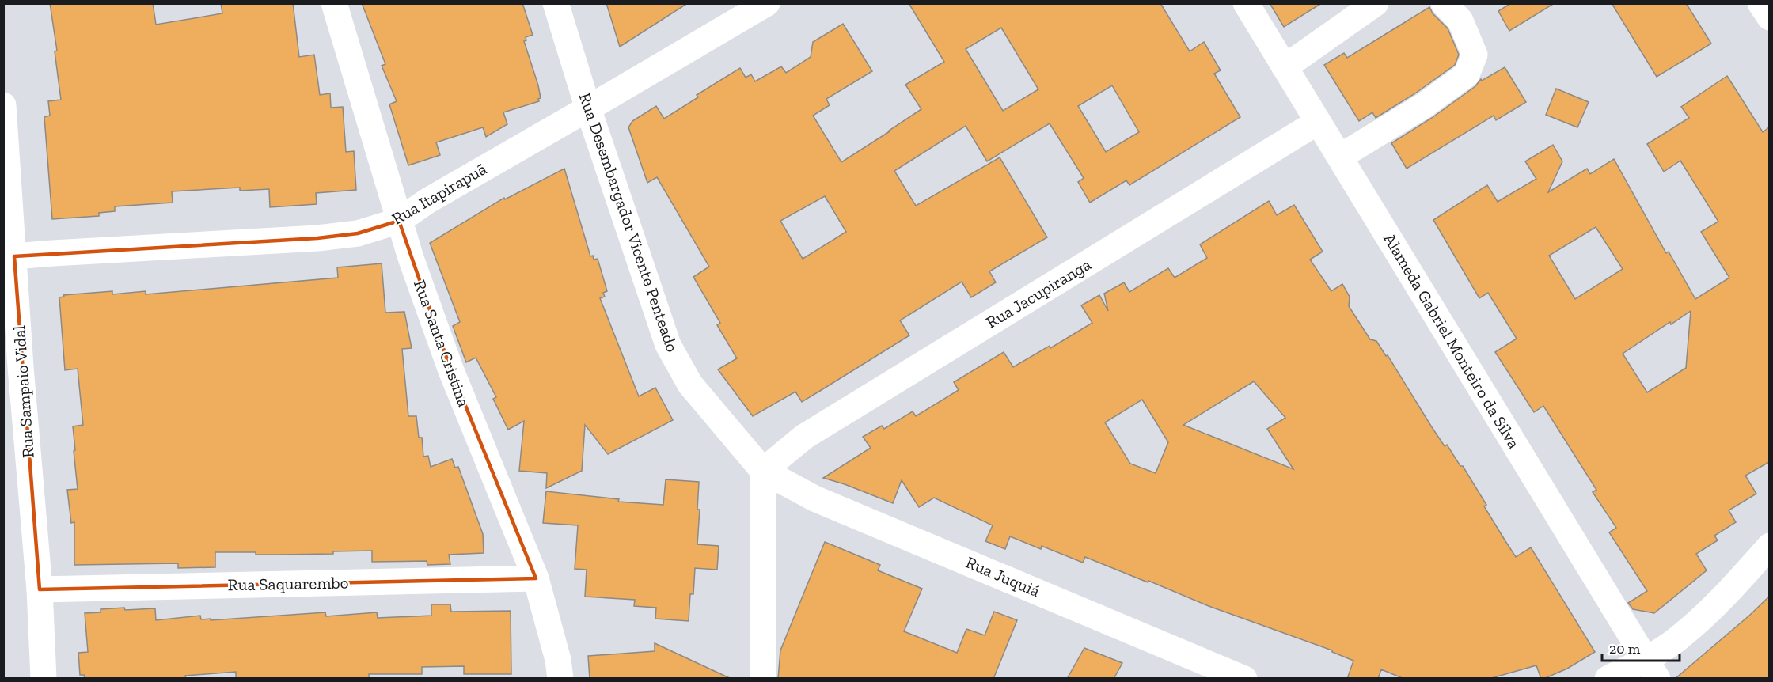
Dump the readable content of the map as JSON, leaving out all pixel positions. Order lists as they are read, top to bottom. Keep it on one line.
{"streets":{"street":["Rua Itapirapuã","Rua Desembargador Vicente Penteado","Rua Jacupiranga","Alameda Gabriel Monteiro da Silva","Rua Santa Cristina","Rua Sampaio Vidal","Rua Juquiá","Rua Saquarembo"]},"crossings":[["Rua Itapirapuã","Rua Desembargador Vicente Penteado"],["Rua Itapirapuã","Rua Santa Cristina"],["Rua Itapirapuã","Rua Sampaio Vidal"],["Rua Desembargador Vicente Penteado","Rua Jacupiranga"],["Rua Desembargador Vicente Penteado","Rua Juquiá"],["Rua Jacupiranga","Alameda Gabriel Monteiro da Silva"],["Rua Jacupiranga","Rua Juquiá"],["Rua Santa Cristina","Rua Saquarembo"],["Rua Sampaio Vidal","Rua Saquarembo"]],"scale_bar":"20 m"}
